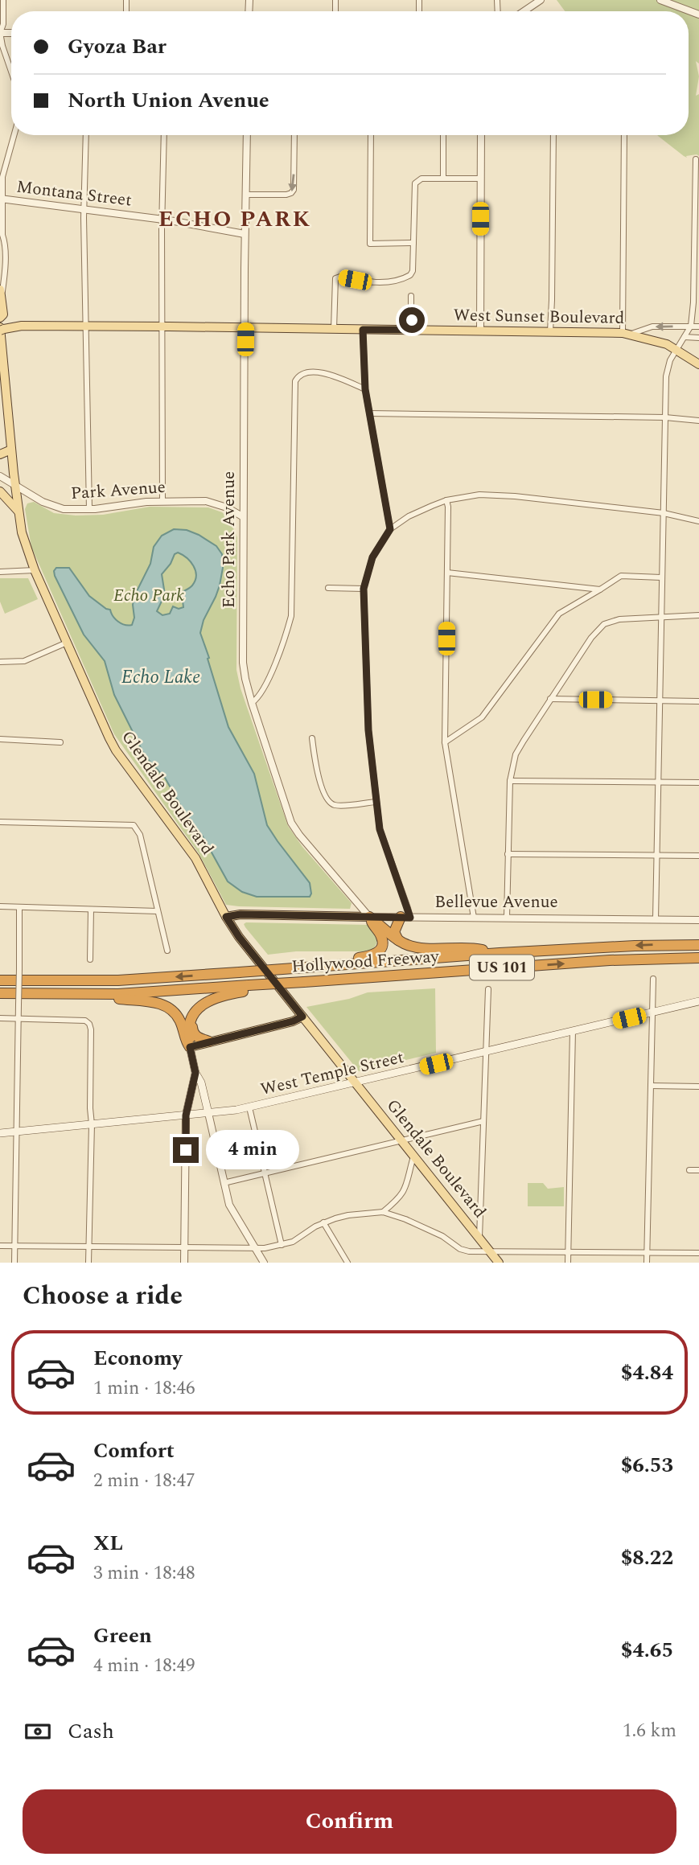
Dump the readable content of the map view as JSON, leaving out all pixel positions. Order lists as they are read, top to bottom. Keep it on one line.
{"streets":{"highway":["Hollywood Freeway","US 101"],"main road":["West Sunset Boulevard","Glendale Boulevard","Bellevue Avenue","West Temple Street"],"street":["Montana Street","Park Avenue","Echo Park Avenue"]},"crossings":[["Montana Street","Echo Park Avenue"],["West Sunset Boulevard","Echo Park Avenue"],["West Sunset Boulevard","Glendale Boulevard"],["Park Avenue","Echo Park Avenue"],["Park Avenue","Glendale Boulevard"],["Echo Park Avenue","Bellevue Avenue"],["Glendale Boulevard","Bellevue Avenue"],["Glendale Boulevard","West Temple Street"]],"districts":["ECHO PARK"],"water":["Echo Lake"],"parks":["Echo Park"],"page":{"banner":["Gyoza Bar","North Union Avenue"],"bubble":"4 min","heading":"Choose a ride","list":[{"name":"Economy","note":"1 min · 18:46","value":"$4.84"},{"name":"Comfort","note":"2 min · 18:47","value":"$6.53"},{"name":"XL","note":"3 min · 18:48","value":"$8.22"},{"name":"Green","note":"4 min · 18:49","value":"$4.65"}],"pay":["Cash","1.6 km"],"buttons":"Confirm"}}
